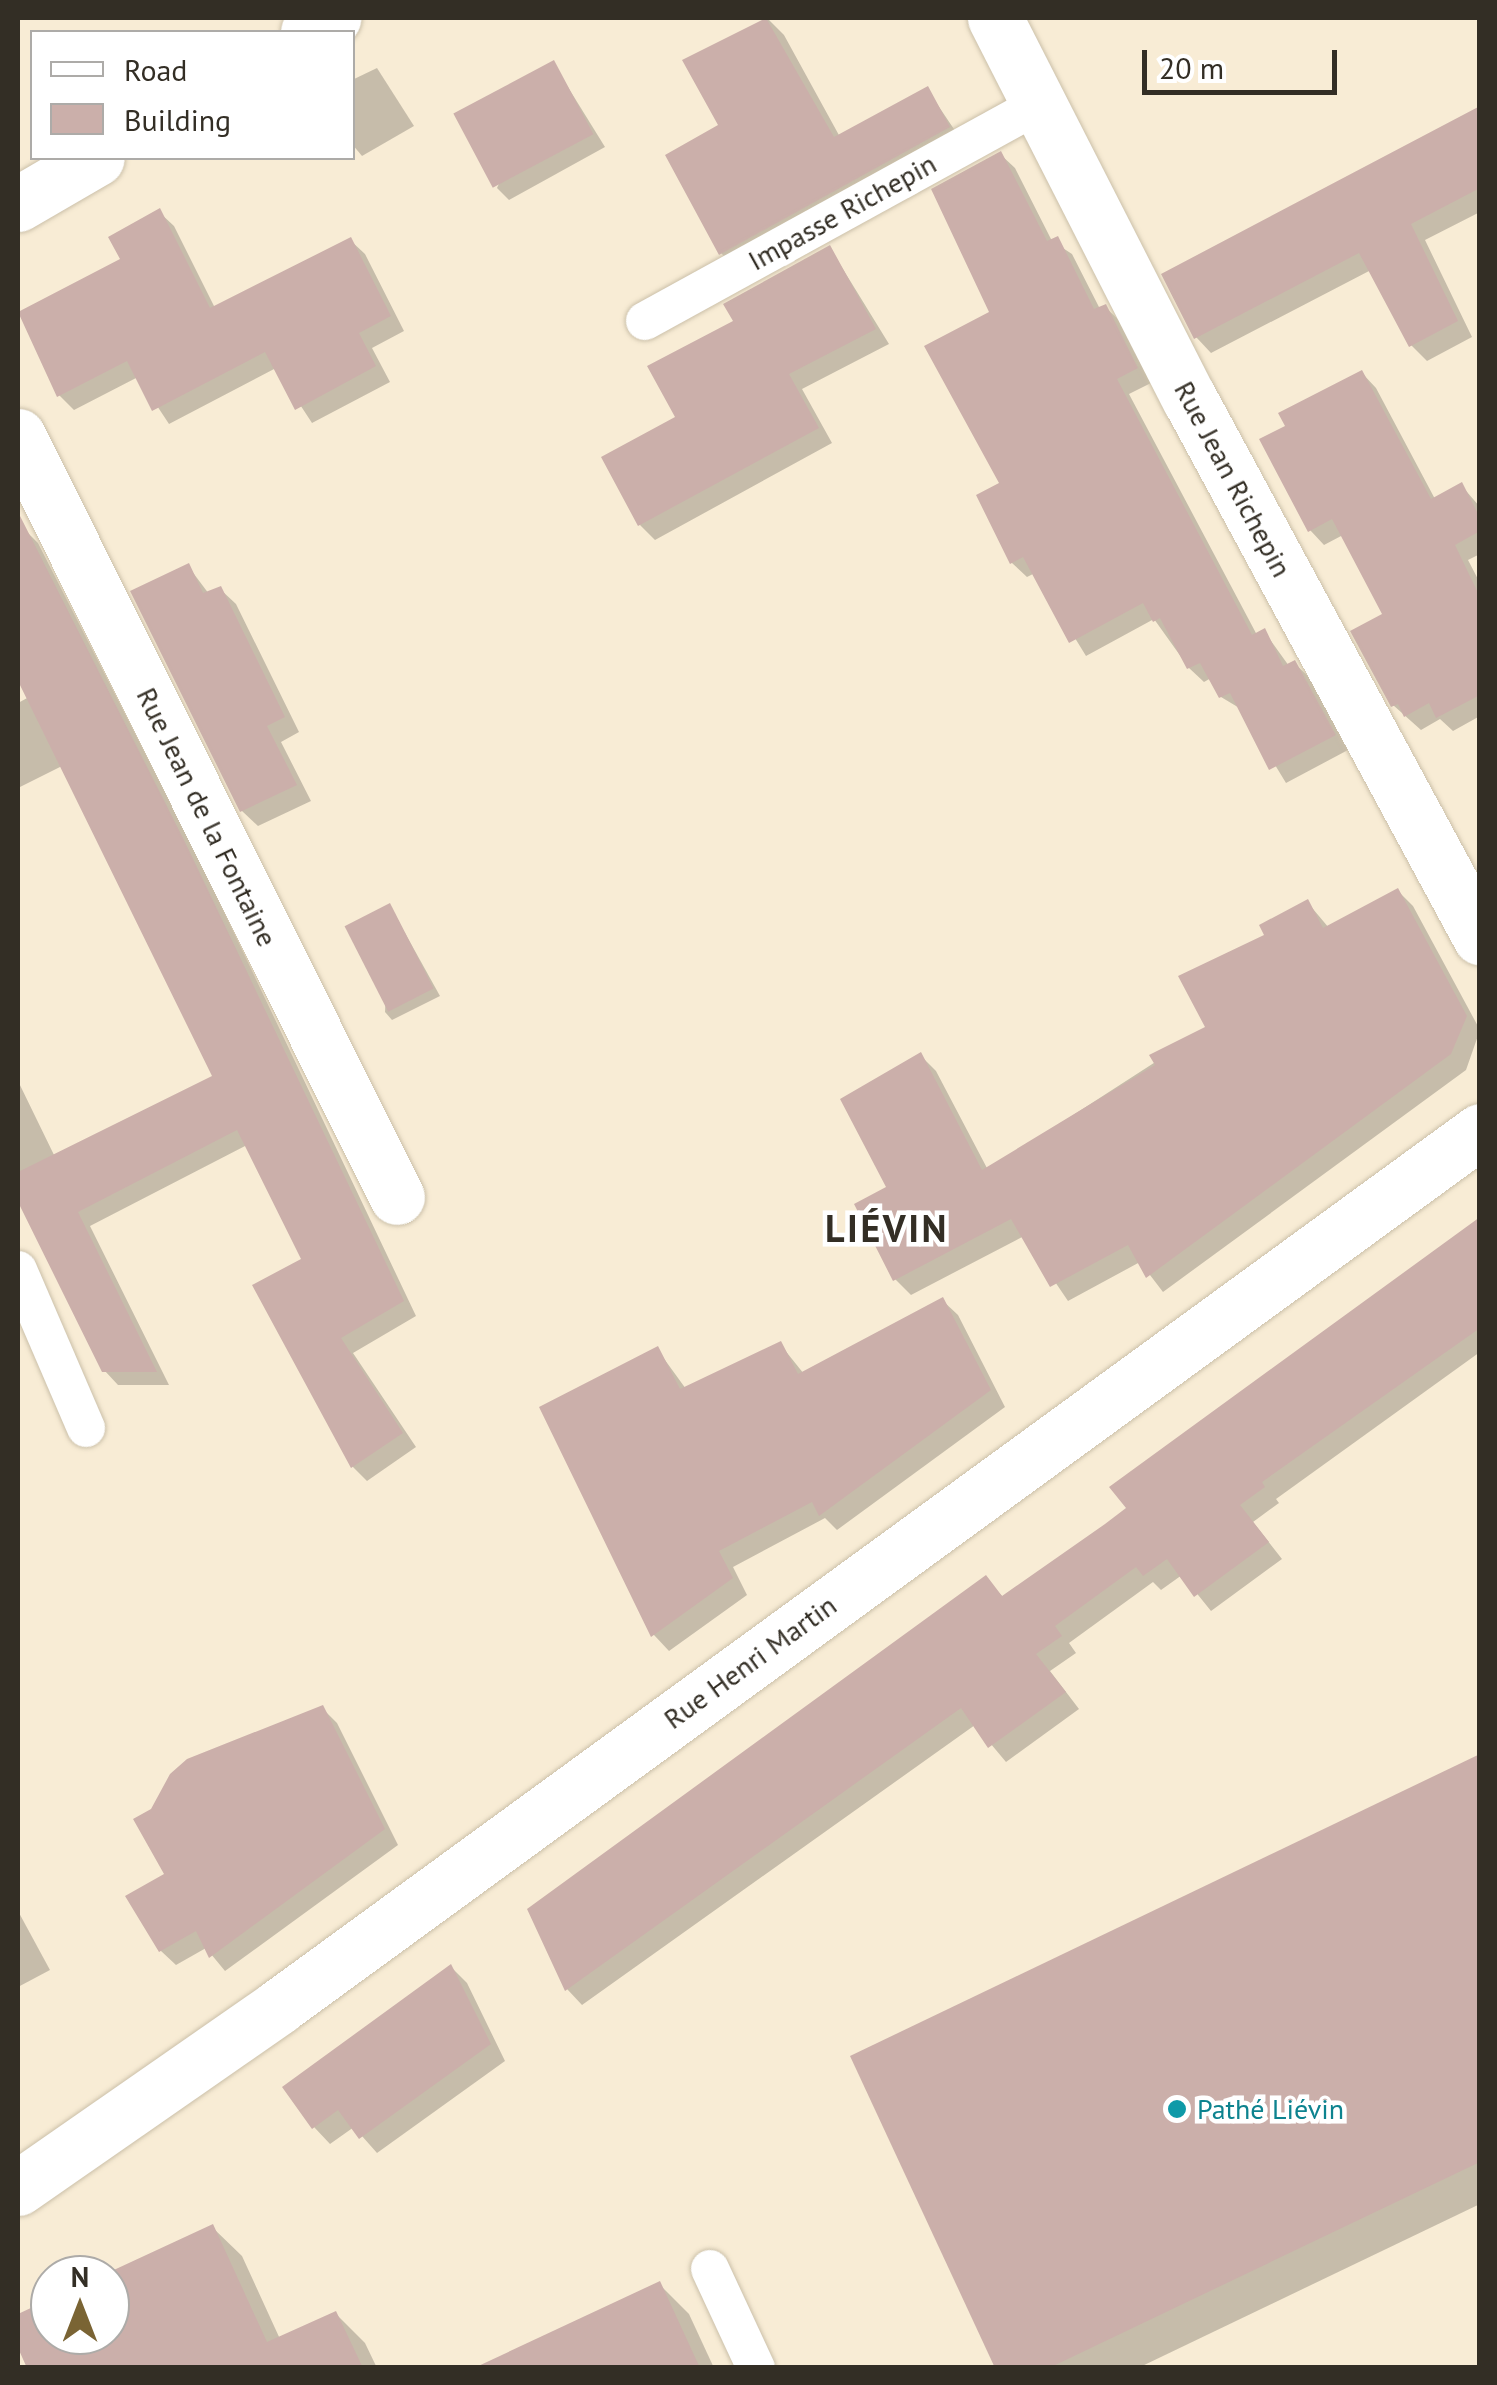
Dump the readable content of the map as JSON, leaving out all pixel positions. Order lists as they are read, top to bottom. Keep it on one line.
{"streets":{"street":["Rue Jean Richepin","Rue Jean de la Fontaine","Rue Henri Martin"],"lane":["Impasse Richepin"]},"crossings":[["Impasse Richepin","Rue Jean Richepin"]],"districts":["LIÉVIN"],"places":["Pathé Liévin"],"legend":["Road","Building"],"scale_bar":"20 m","north":"top"}
